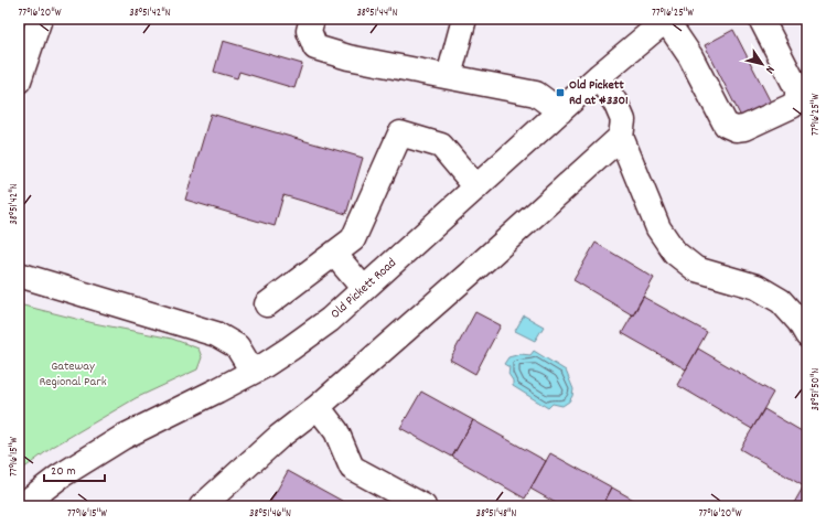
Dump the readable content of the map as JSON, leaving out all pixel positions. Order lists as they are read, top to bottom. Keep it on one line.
{"streets":{"street":["Old Pickett Road"]},"parks":["Gateway Regional Park"],"places":{"transit":["Old Pickett Rd at #3301"]},"scale_bar":"20 m","north":"bottom right","coordinates":["77°16'20\"W","38°51'42\"N","38°51'44\"N","77°16'25\"W","38°51'50\"N","77°16'15\"W","38°51'46\"N","38°51'48\"N"]}
